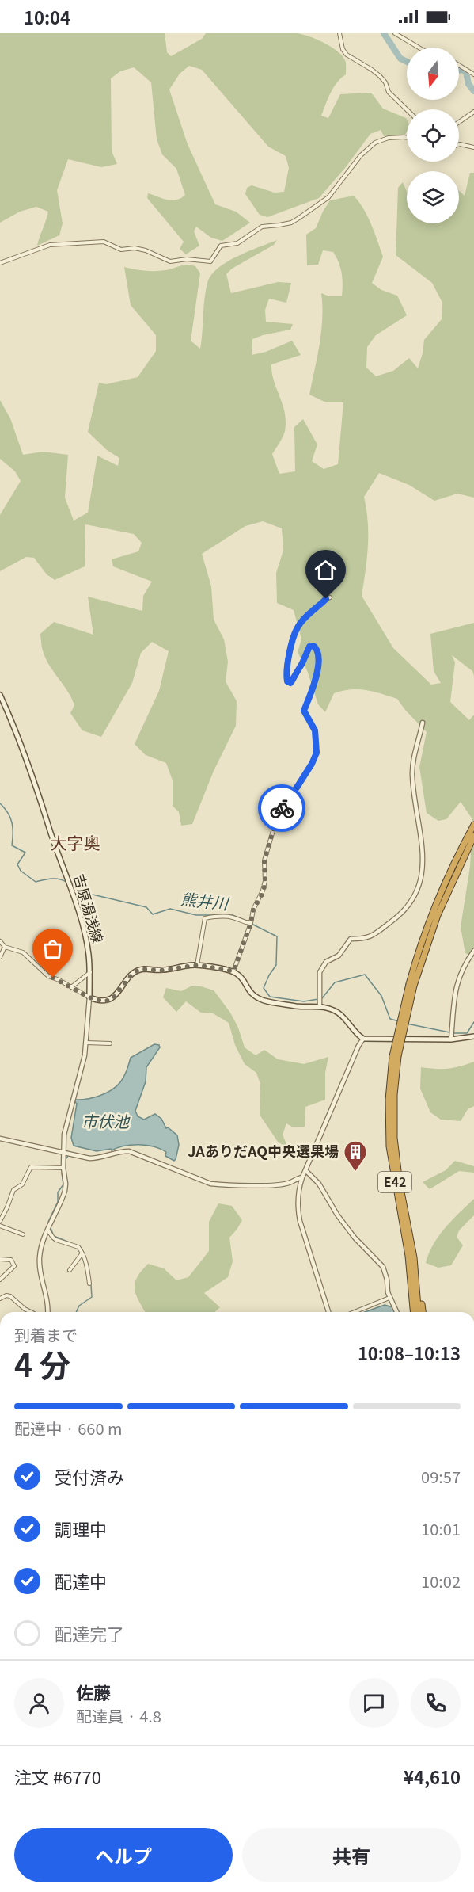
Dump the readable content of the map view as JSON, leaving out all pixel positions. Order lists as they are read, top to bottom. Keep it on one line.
{"streets":{"highway":["E42"],"main road":["吉原湯浅線"]},"districts":["大字奥"],"water":["熊井川","市伏池"],"places":{"building":["JAありだAQ中央選果場"]},"north":"bottom","page":{"status":"10:04","heading":["4 分","到着まで","10:08–10:13"],"panel":["佐藤","配達員 · 4.8","注文 #6770","¥4,610"],"bar":"配達中 · 660 m","list":[["受付済み","09:57"],["調理中","10:01"],["配達中","10:02"],"配達完了"],"buttons":["ヘルプ","共有"]}}
